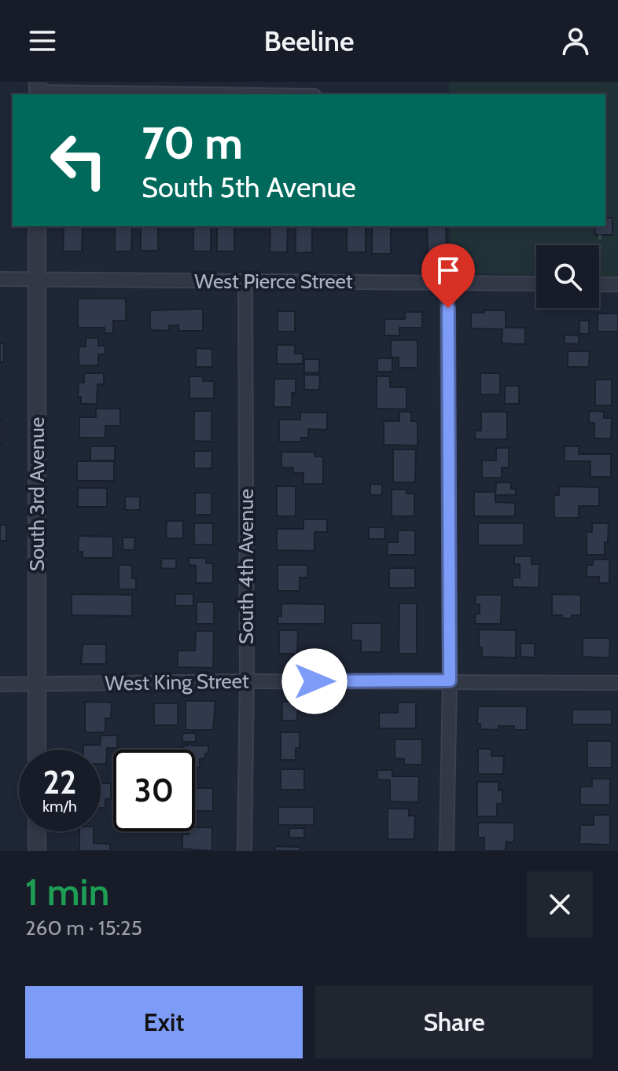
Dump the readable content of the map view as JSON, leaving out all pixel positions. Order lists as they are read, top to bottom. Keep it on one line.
{"streets":{"street":["West Pierce Street","South 3rd Avenue","South 4th Avenue","West King Street"]},"crossings":[["West Pierce Street","South 3rd Avenue"],["West Pierce Street","South 4th Avenue"],["South 3rd Avenue","West King Street"],["South 4th Avenue","West King Street"]],"page":{"header":"Beeline","turn":["70 m","South 5th Avenue"],"speed":"22 km/h","limit":"30","heading":["1 min","260 m · 15:25"],"buttons":["Exit","Share"]}}
